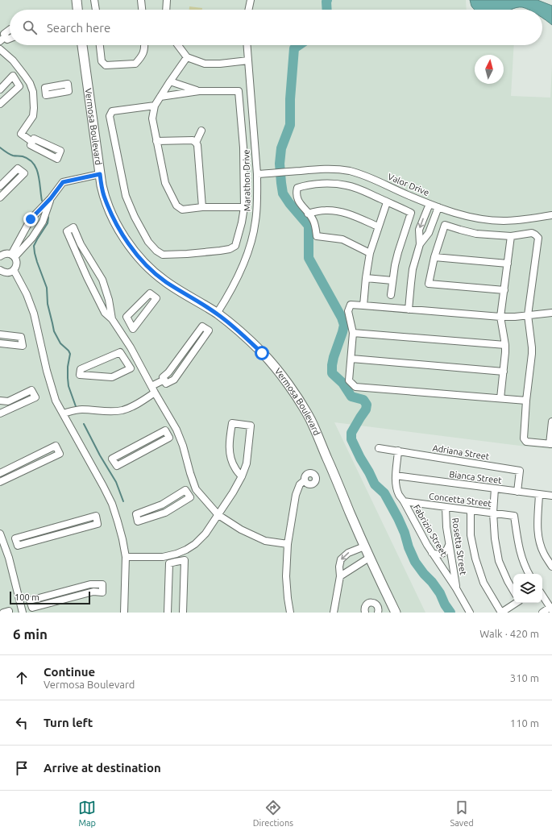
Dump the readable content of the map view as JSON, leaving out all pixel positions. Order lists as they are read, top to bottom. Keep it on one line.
{"streets":{"main road":["Vermosa Boulevard"],"street":["Marathon Drive","Valor Drive","Adriana Street","Bianca Street","Concetta Street","Fabrizio Street","Rosetta Street"]},"crossings":[["Vermosa Boulevard","Marathon Drive"],["Marathon Drive","Valor Drive"],["Adriana Street","Bianca Street"],["Adriana Street","Fabrizio Street"],["Bianca Street","Fabrizio Street"],["Concetta Street","Fabrizio Street"],["Concetta Street","Rosetta Street"],["Fabrizio Street","Rosetta Street"]],"scale_bar":"100 m","north":"top","page":{"search":"Search here","scale":"100 m","heading":["6 min","Walk · 420 m"],"list":[["Continue","Vermosa Boulevard","310 m"],["Turn left","110 m"],"Arrive at destination"],"nav":["Map","Directions","Saved"]}}
